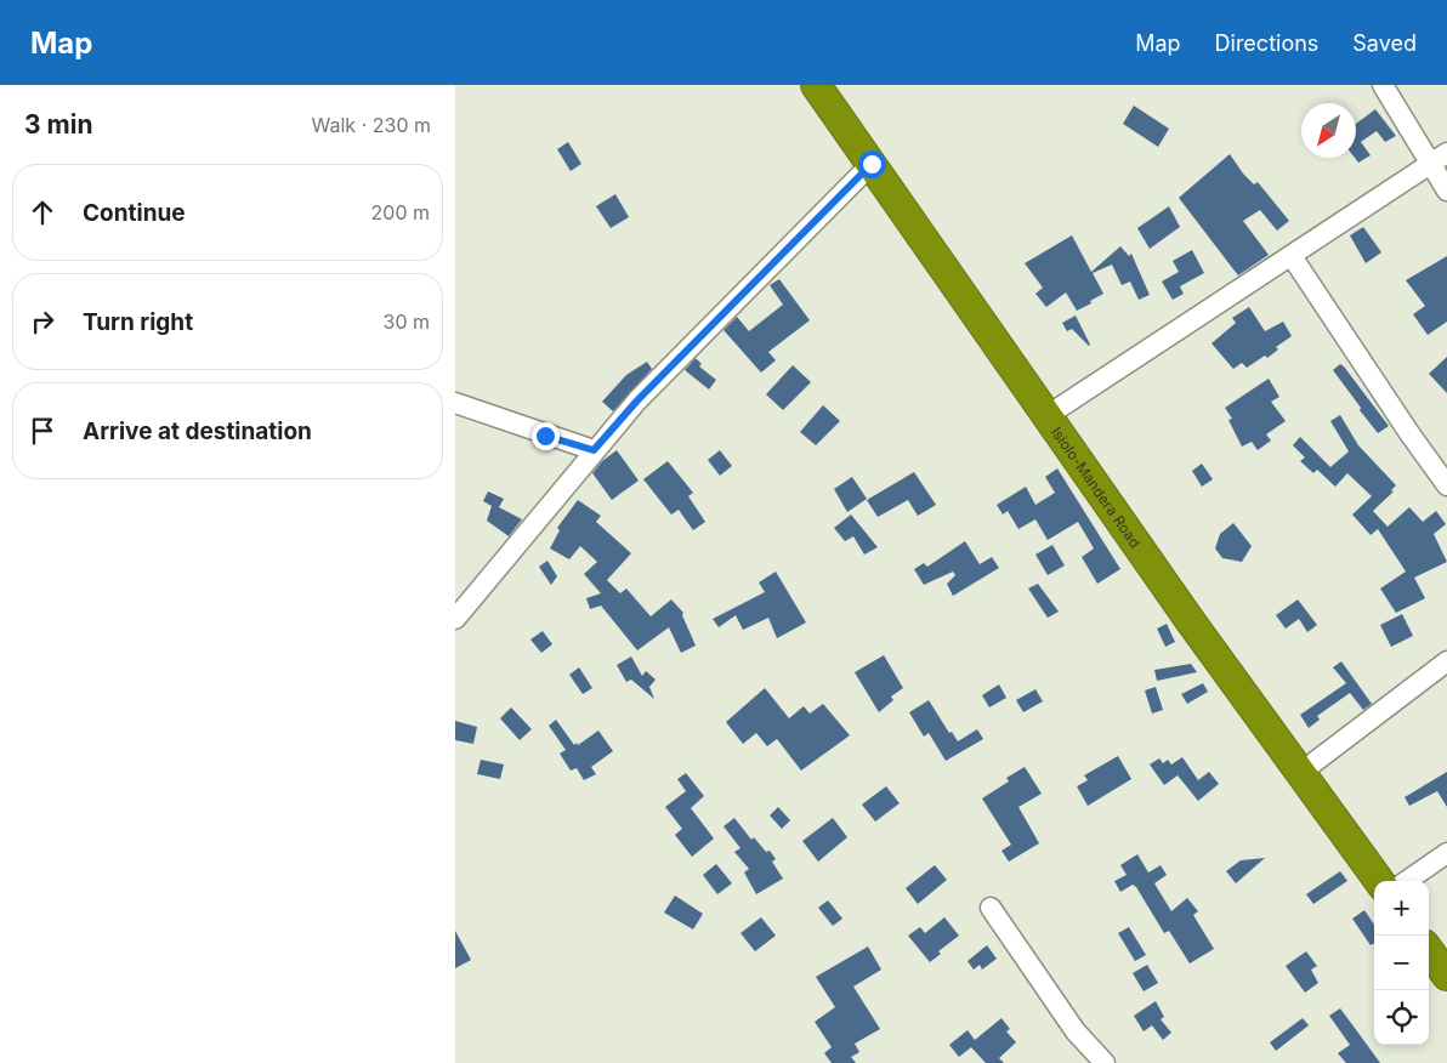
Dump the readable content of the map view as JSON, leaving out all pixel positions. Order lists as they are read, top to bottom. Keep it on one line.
{"streets":{"highway":["Isiolo-Mandera Road"]},"north":"bottom left","page":{"header":"Map","nav":["Map","Directions","Saved"],"heading":["3 min","Walk · 230 m"],"list":[["Continue","200 m"],["Turn right","30 m"],"Arrive at destination"],"map_buttons":["+","−"]}}
